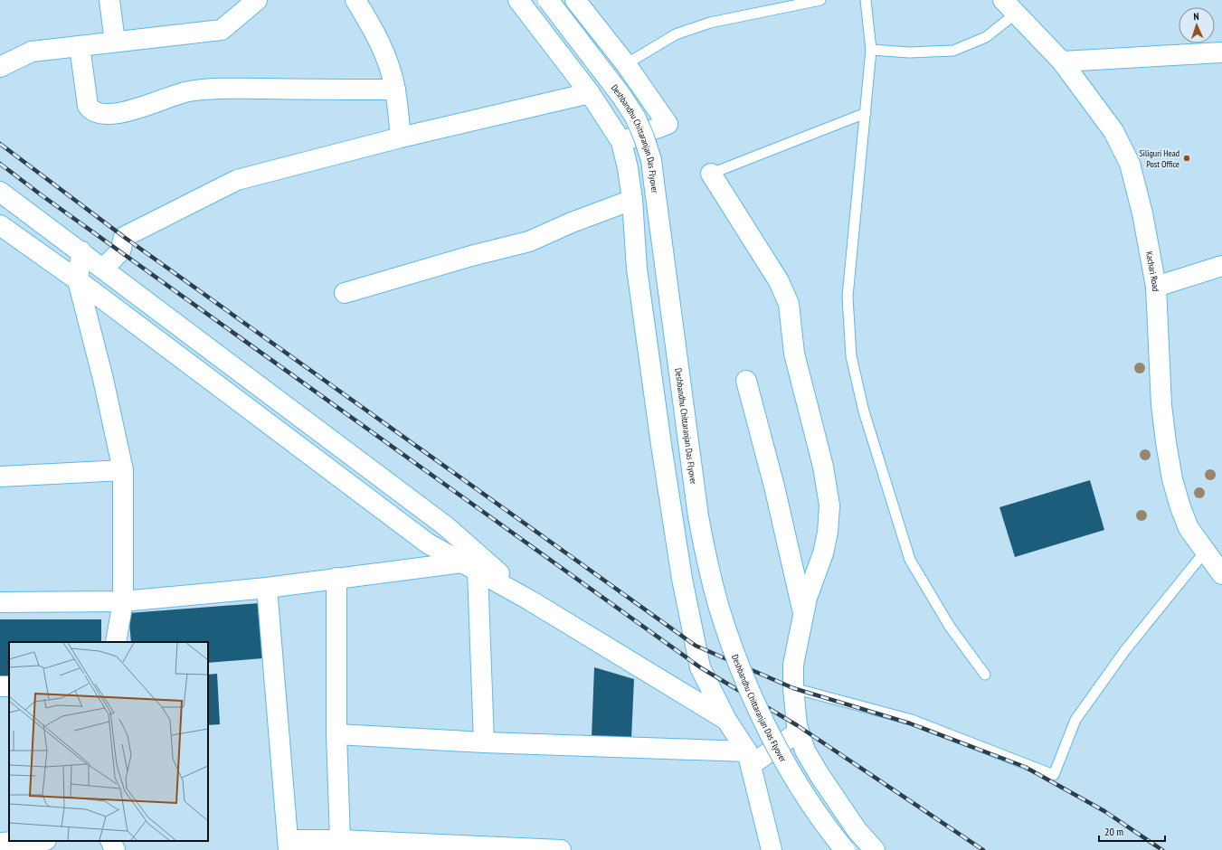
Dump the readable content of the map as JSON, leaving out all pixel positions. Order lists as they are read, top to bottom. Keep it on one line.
{"streets":{"street":["Deshbandhu Chittaranjan Das Flyover","Kachari Road"]},"places":["Siliguri Head Post Office"],"scale_bar":"20 m","north":"top"}
